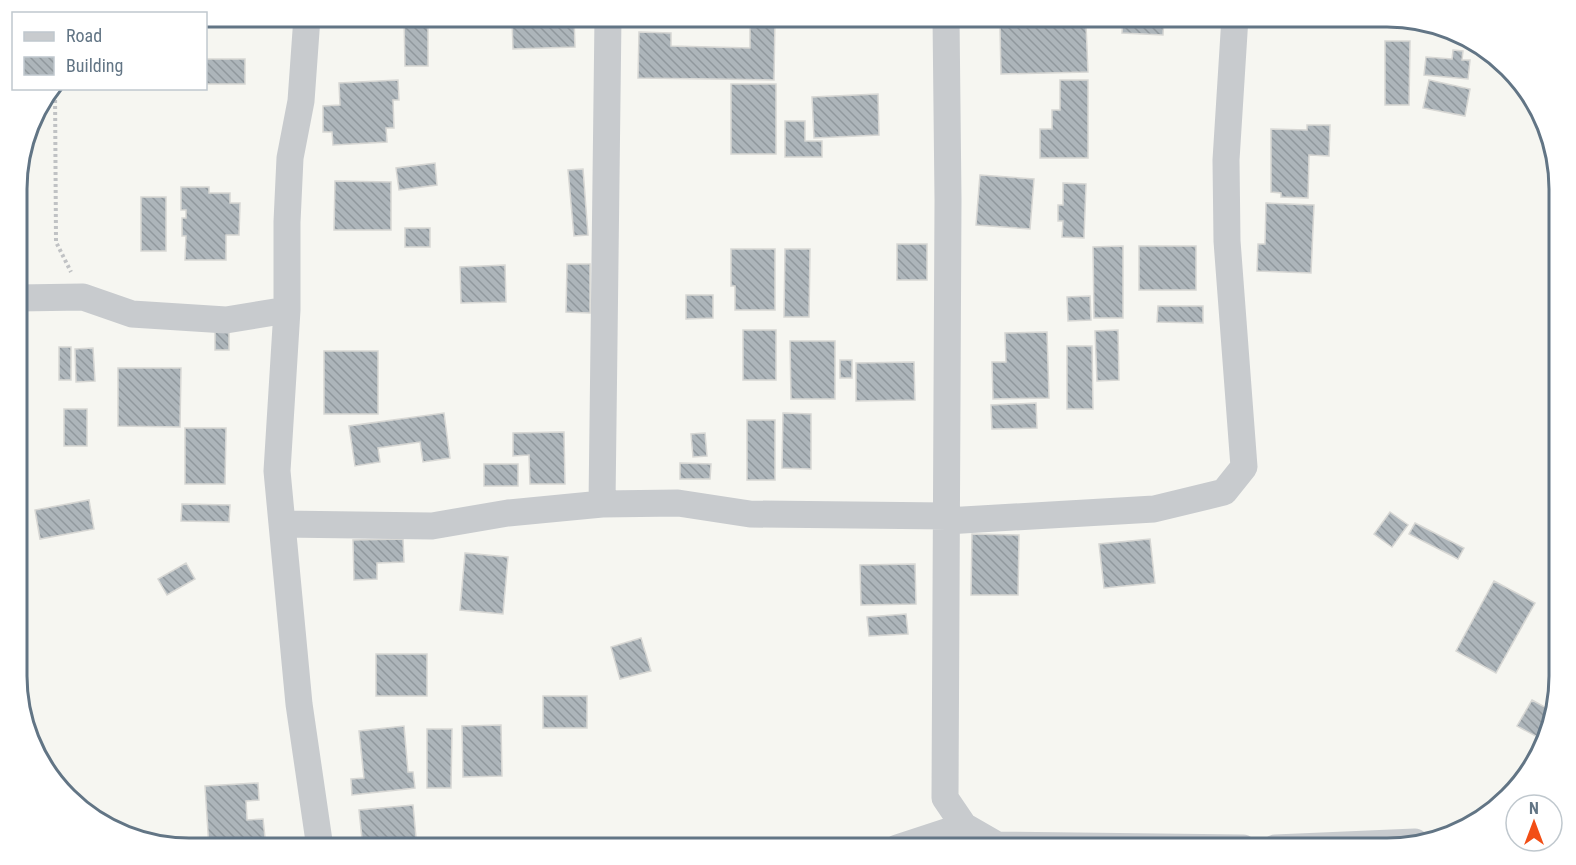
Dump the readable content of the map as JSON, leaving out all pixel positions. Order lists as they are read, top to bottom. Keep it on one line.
{"legend":["Road","Building"],"north":"top"}
